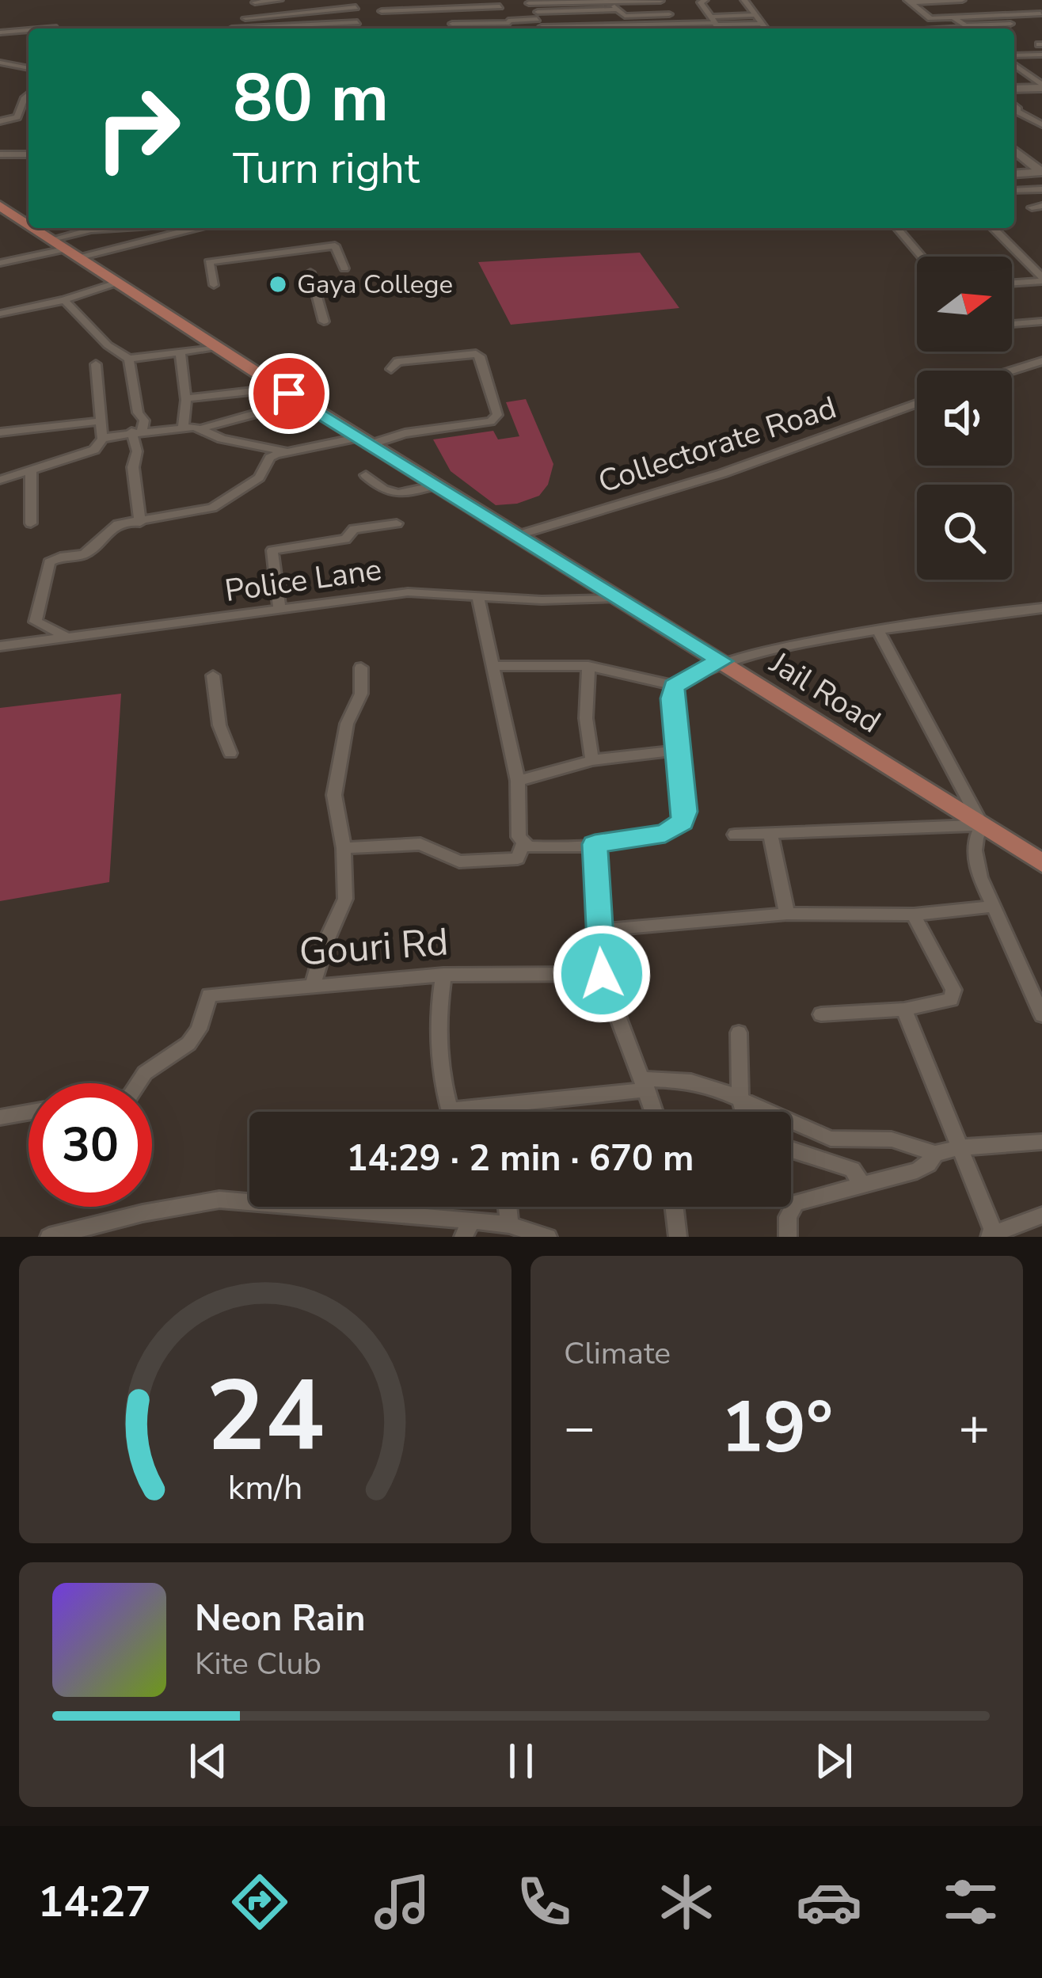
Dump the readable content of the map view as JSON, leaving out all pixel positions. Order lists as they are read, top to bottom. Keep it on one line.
{"streets":{"main road":["Jail Road"],"street":["Collectorate Road","Police Lane","Gouri Rd"]},"crossings":[["Collectorate Road","Jail Road"],["Police Lane","Jail Road"]],"places":["Gaya College"],"north":"right","page":{"turn":["80 m","Turn right"],"limit":"30","trip":"14:29 · 2 min · 670 m","tile":"Climate","heat":["−","19°","+"],"song":["Neon Rain","Kite Club"],"tabs":"14:27","gauge":["24","km/h"]}}
